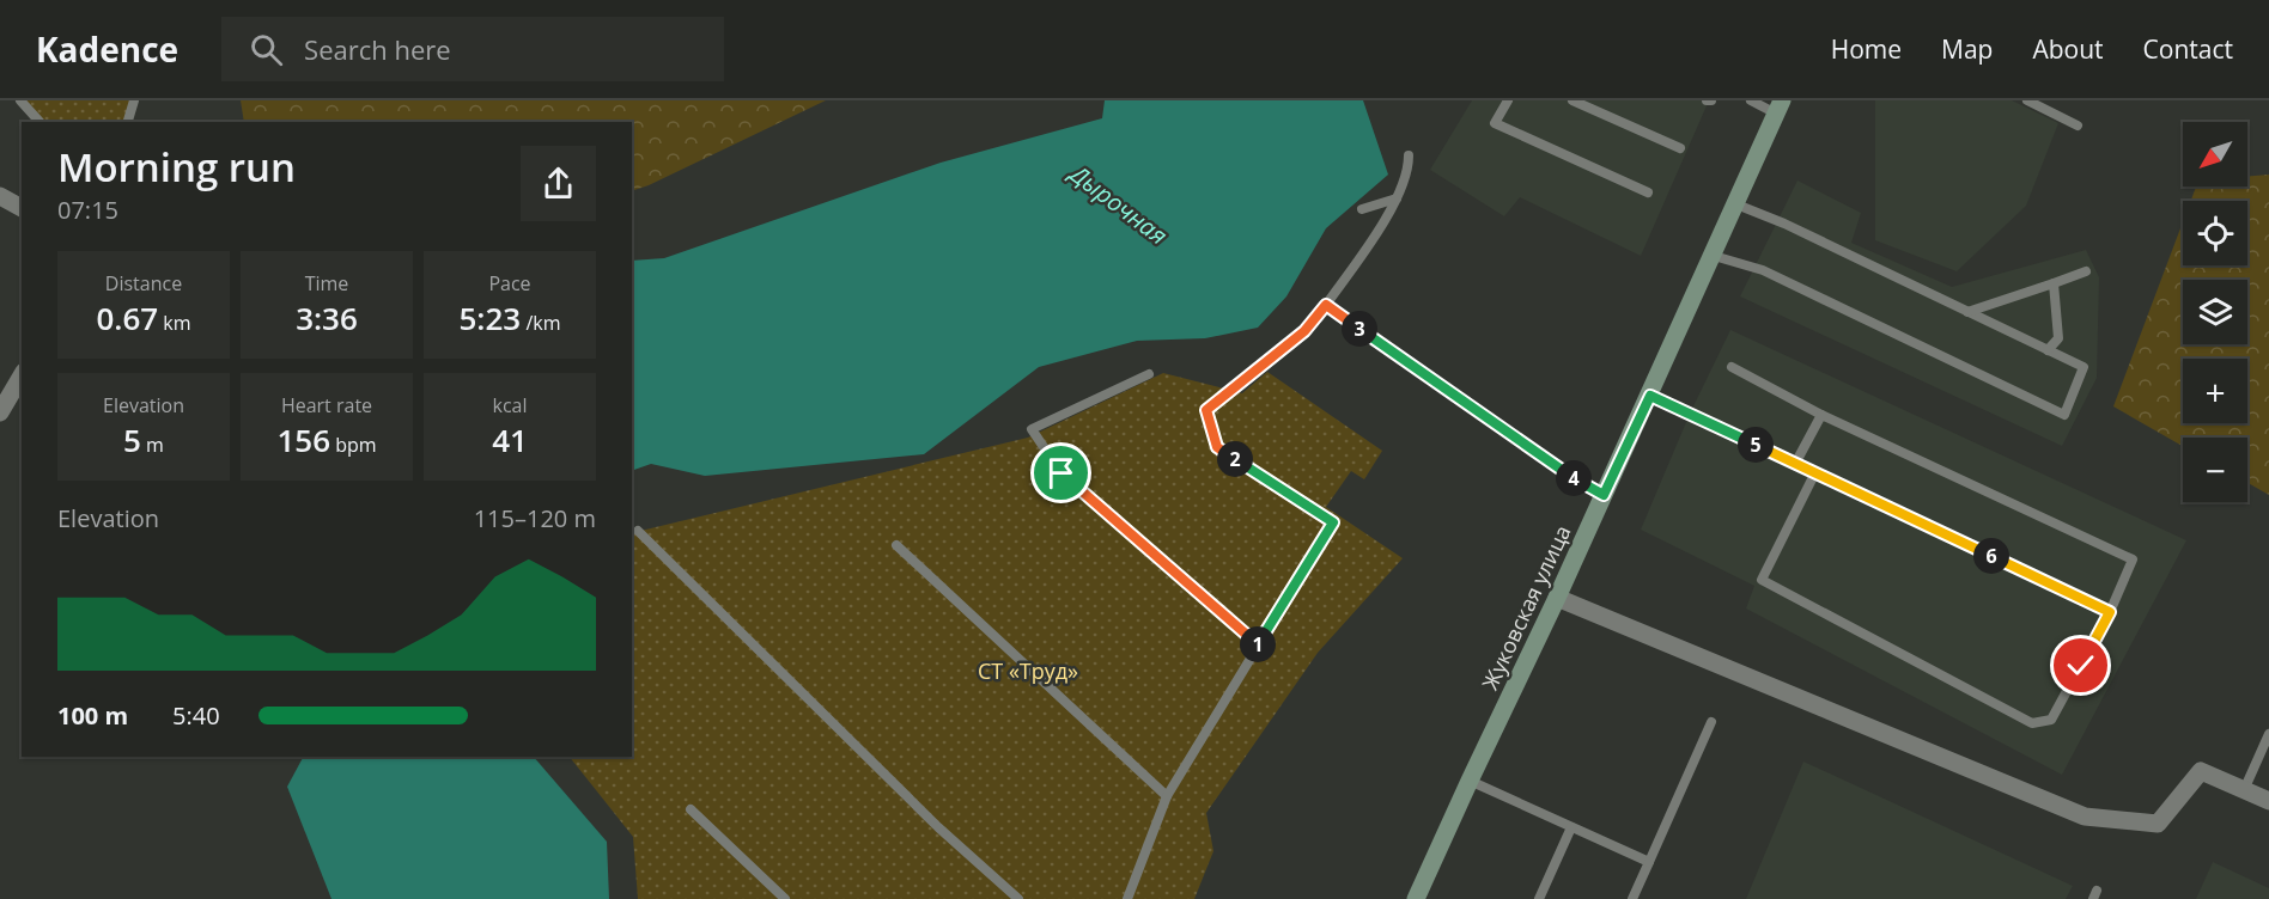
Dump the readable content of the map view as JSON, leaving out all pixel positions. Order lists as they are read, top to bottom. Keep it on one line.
{"streets":{"main road":["Жуковская улица"]},"water":["Дырочная"],"parks":["СТ «Труд»"],"north":"bottom left","page":{"header":"Kadence","search":"Search here","nav":["Home","Map","About","Contact"],"map_buttons":["+","−"],"heading":["Morning run","07:15"],"stats":[["Distance","0.67 km"],["Time","3:36"],["Pace","5:23 /km"],["Elevation","5 m"],["Heart rate","156 bpm"],["kcal","41"]],"pins":["3","5","2","4","6","1"],"chart":["Elevation","115–120 m"],"list":[{"name":"100 m","note":"5:40"}]}}
